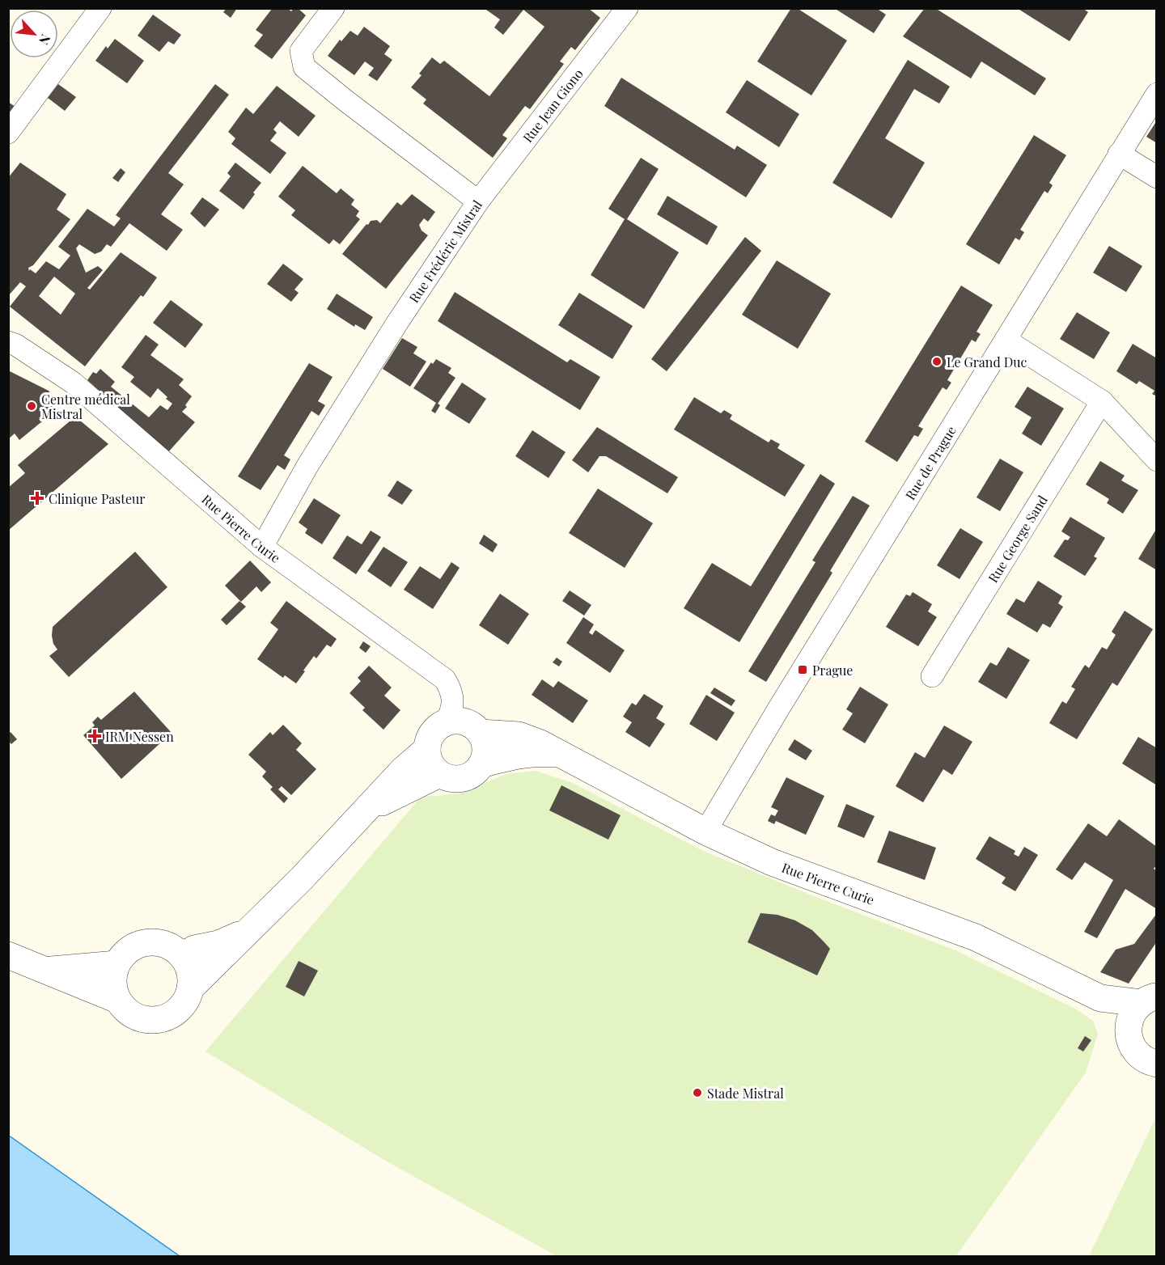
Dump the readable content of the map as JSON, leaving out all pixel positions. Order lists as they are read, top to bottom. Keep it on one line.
{"streets":{"street":["Rue Jean Giono","Rue Frédéric Mistral","Rue de Prague","Rue Pierre Curie","Rue George Sand"]},"crossings":[["Rue Jean Giono","Rue Frédéric Mistral"],["Rue Frédéric Mistral","Rue Pierre Curie"],["Rue de Prague","Rue Pierre Curie"]],"places":{"other":["Le Grand Duc","Centre médical Mistral","Stade Mistral"],"health":["Clinique Pasteur","IRM Nessen"],"transit":["Prague"]},"north":"bottom right"}
